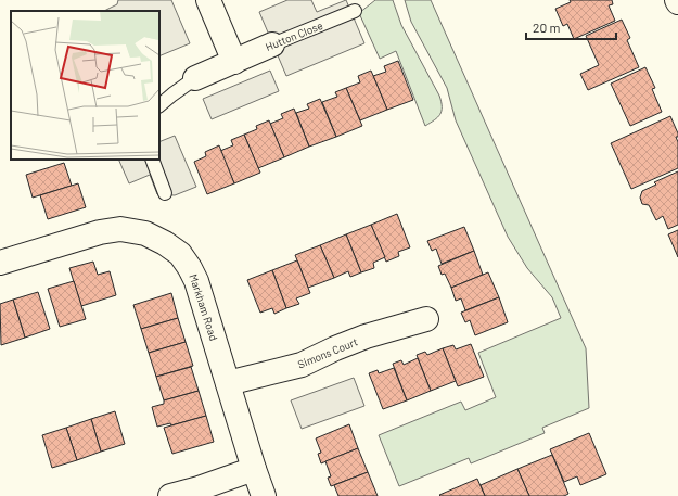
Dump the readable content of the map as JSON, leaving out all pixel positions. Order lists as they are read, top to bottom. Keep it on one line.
{"streets":{"street":["Hutton Close","Markham Road","Simons Court"]},"crossings":[["Markham Road","Simons Court"]],"scale_bar":"20 m"}
